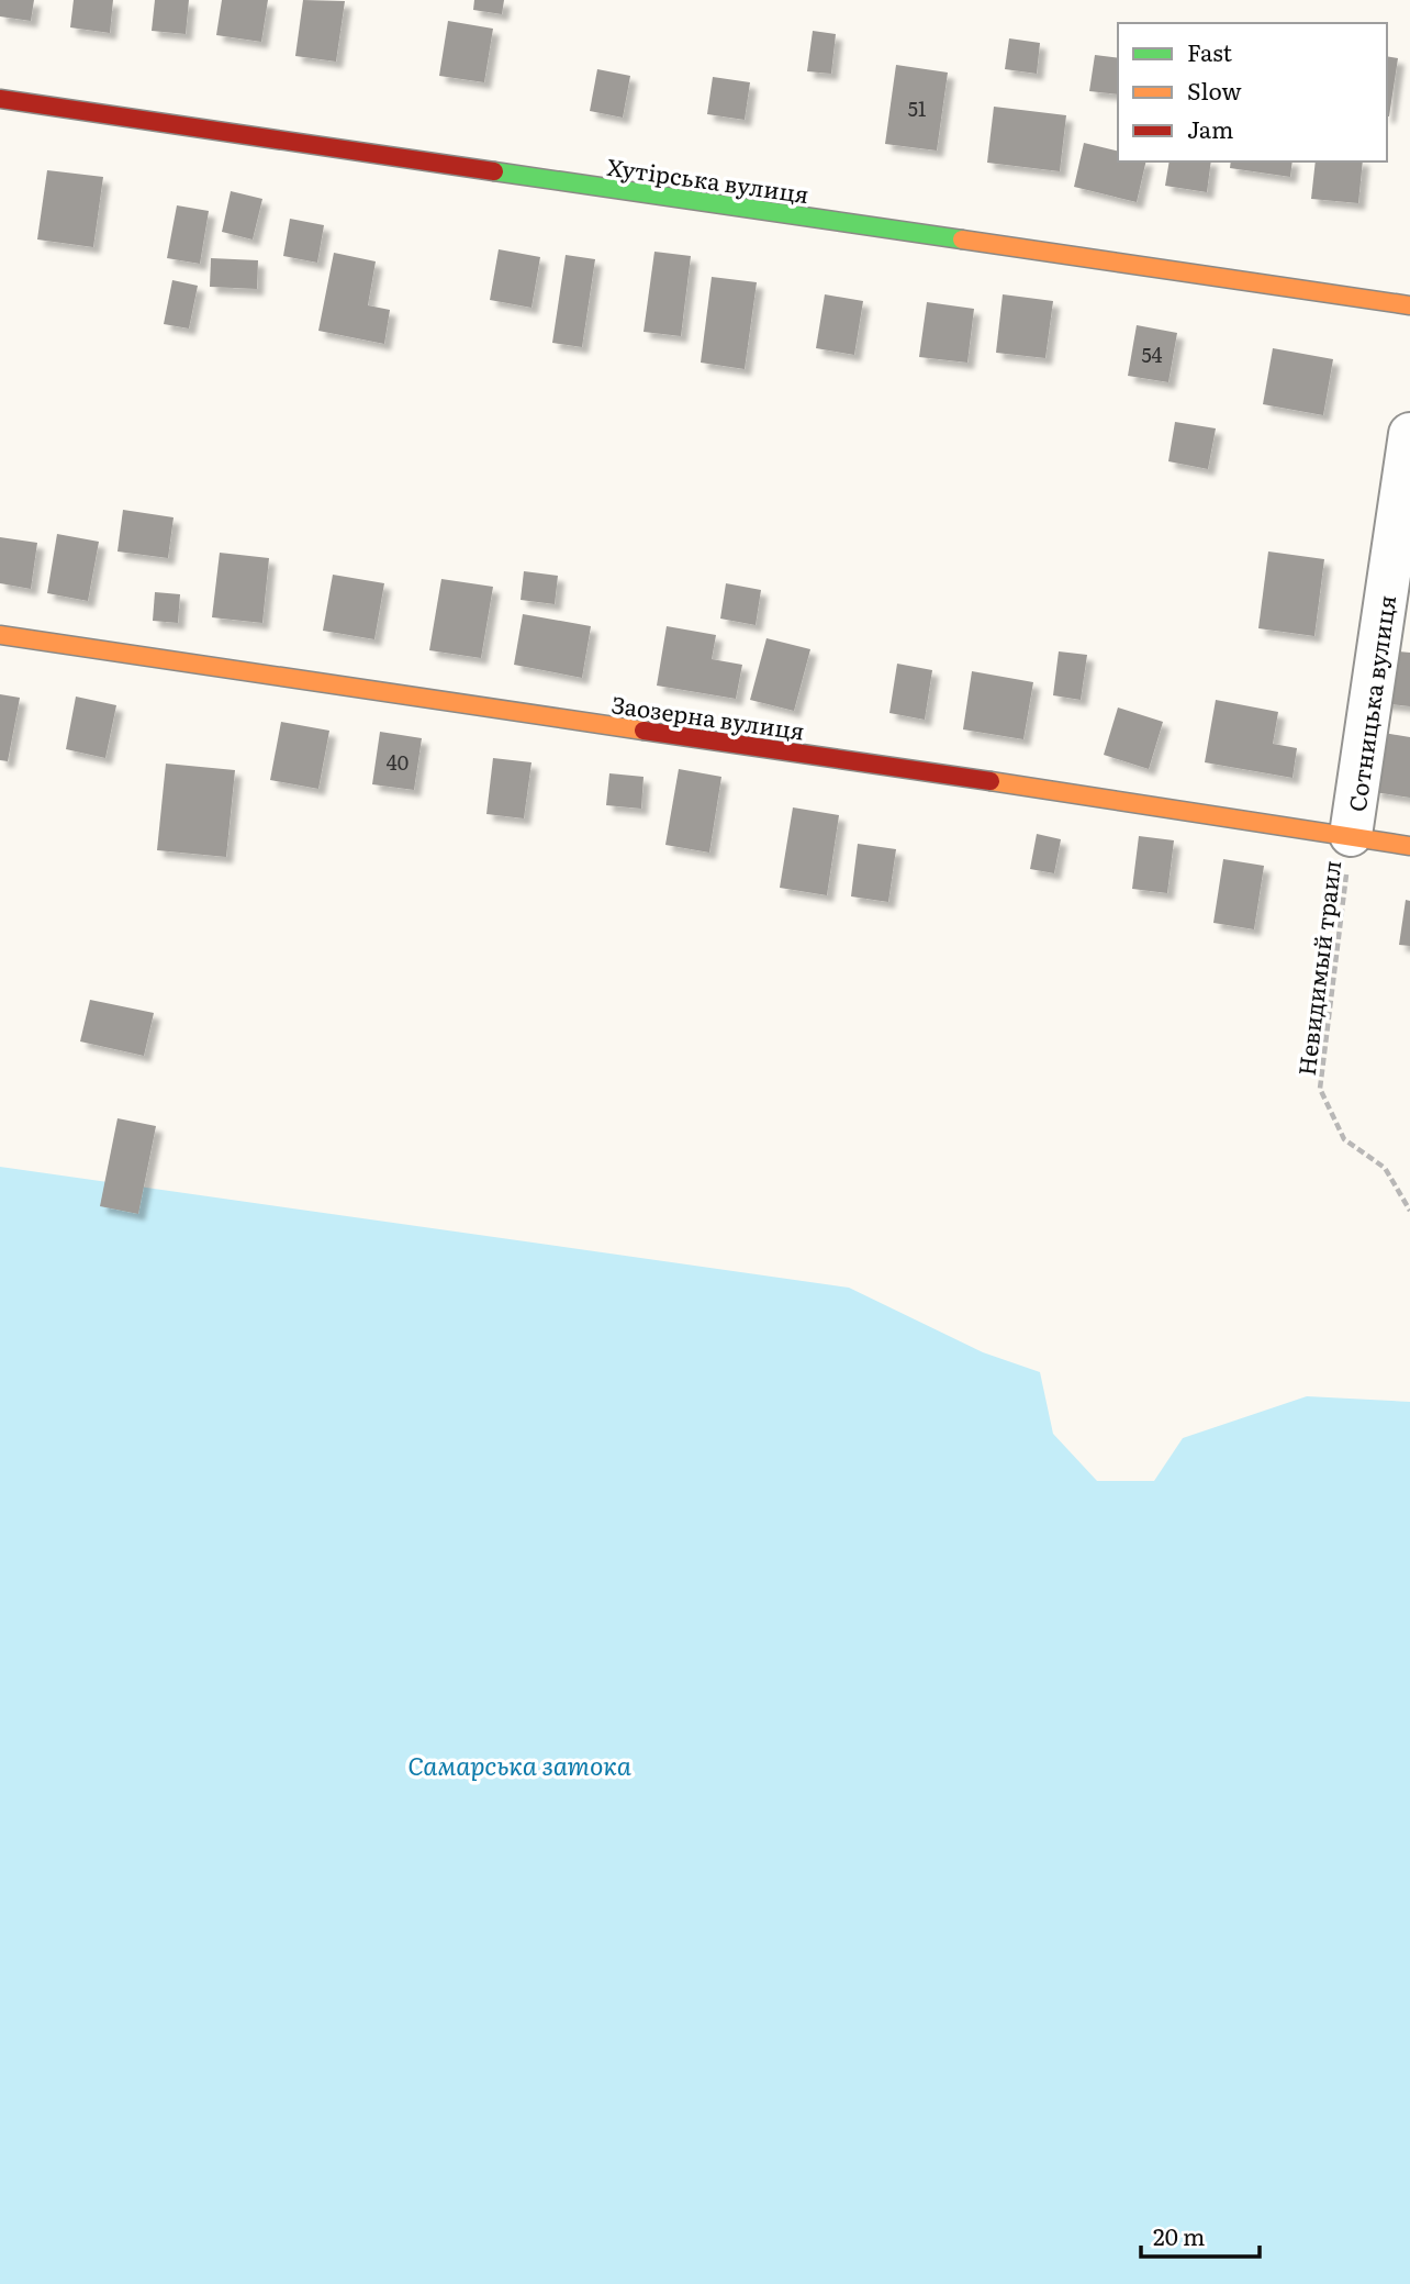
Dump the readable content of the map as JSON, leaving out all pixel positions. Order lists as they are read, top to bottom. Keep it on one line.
{"streets":{"street":["Хутірська вулиця","Сотницька вулиця","Заозерна вулиця"],"path":["Невидимый траил"]},"crossings":[["Сотницька вулиця","Заозерна вулиця"],["Сотницька вулиця","Невидимый траил"],["Заозерна вулиця","Невидимый траил"]],"water":["Самарська затока"],"house_numbers":["51","54","40"],"legend":["Fast","Slow","Jam"],"scale_bar":"20 m"}
